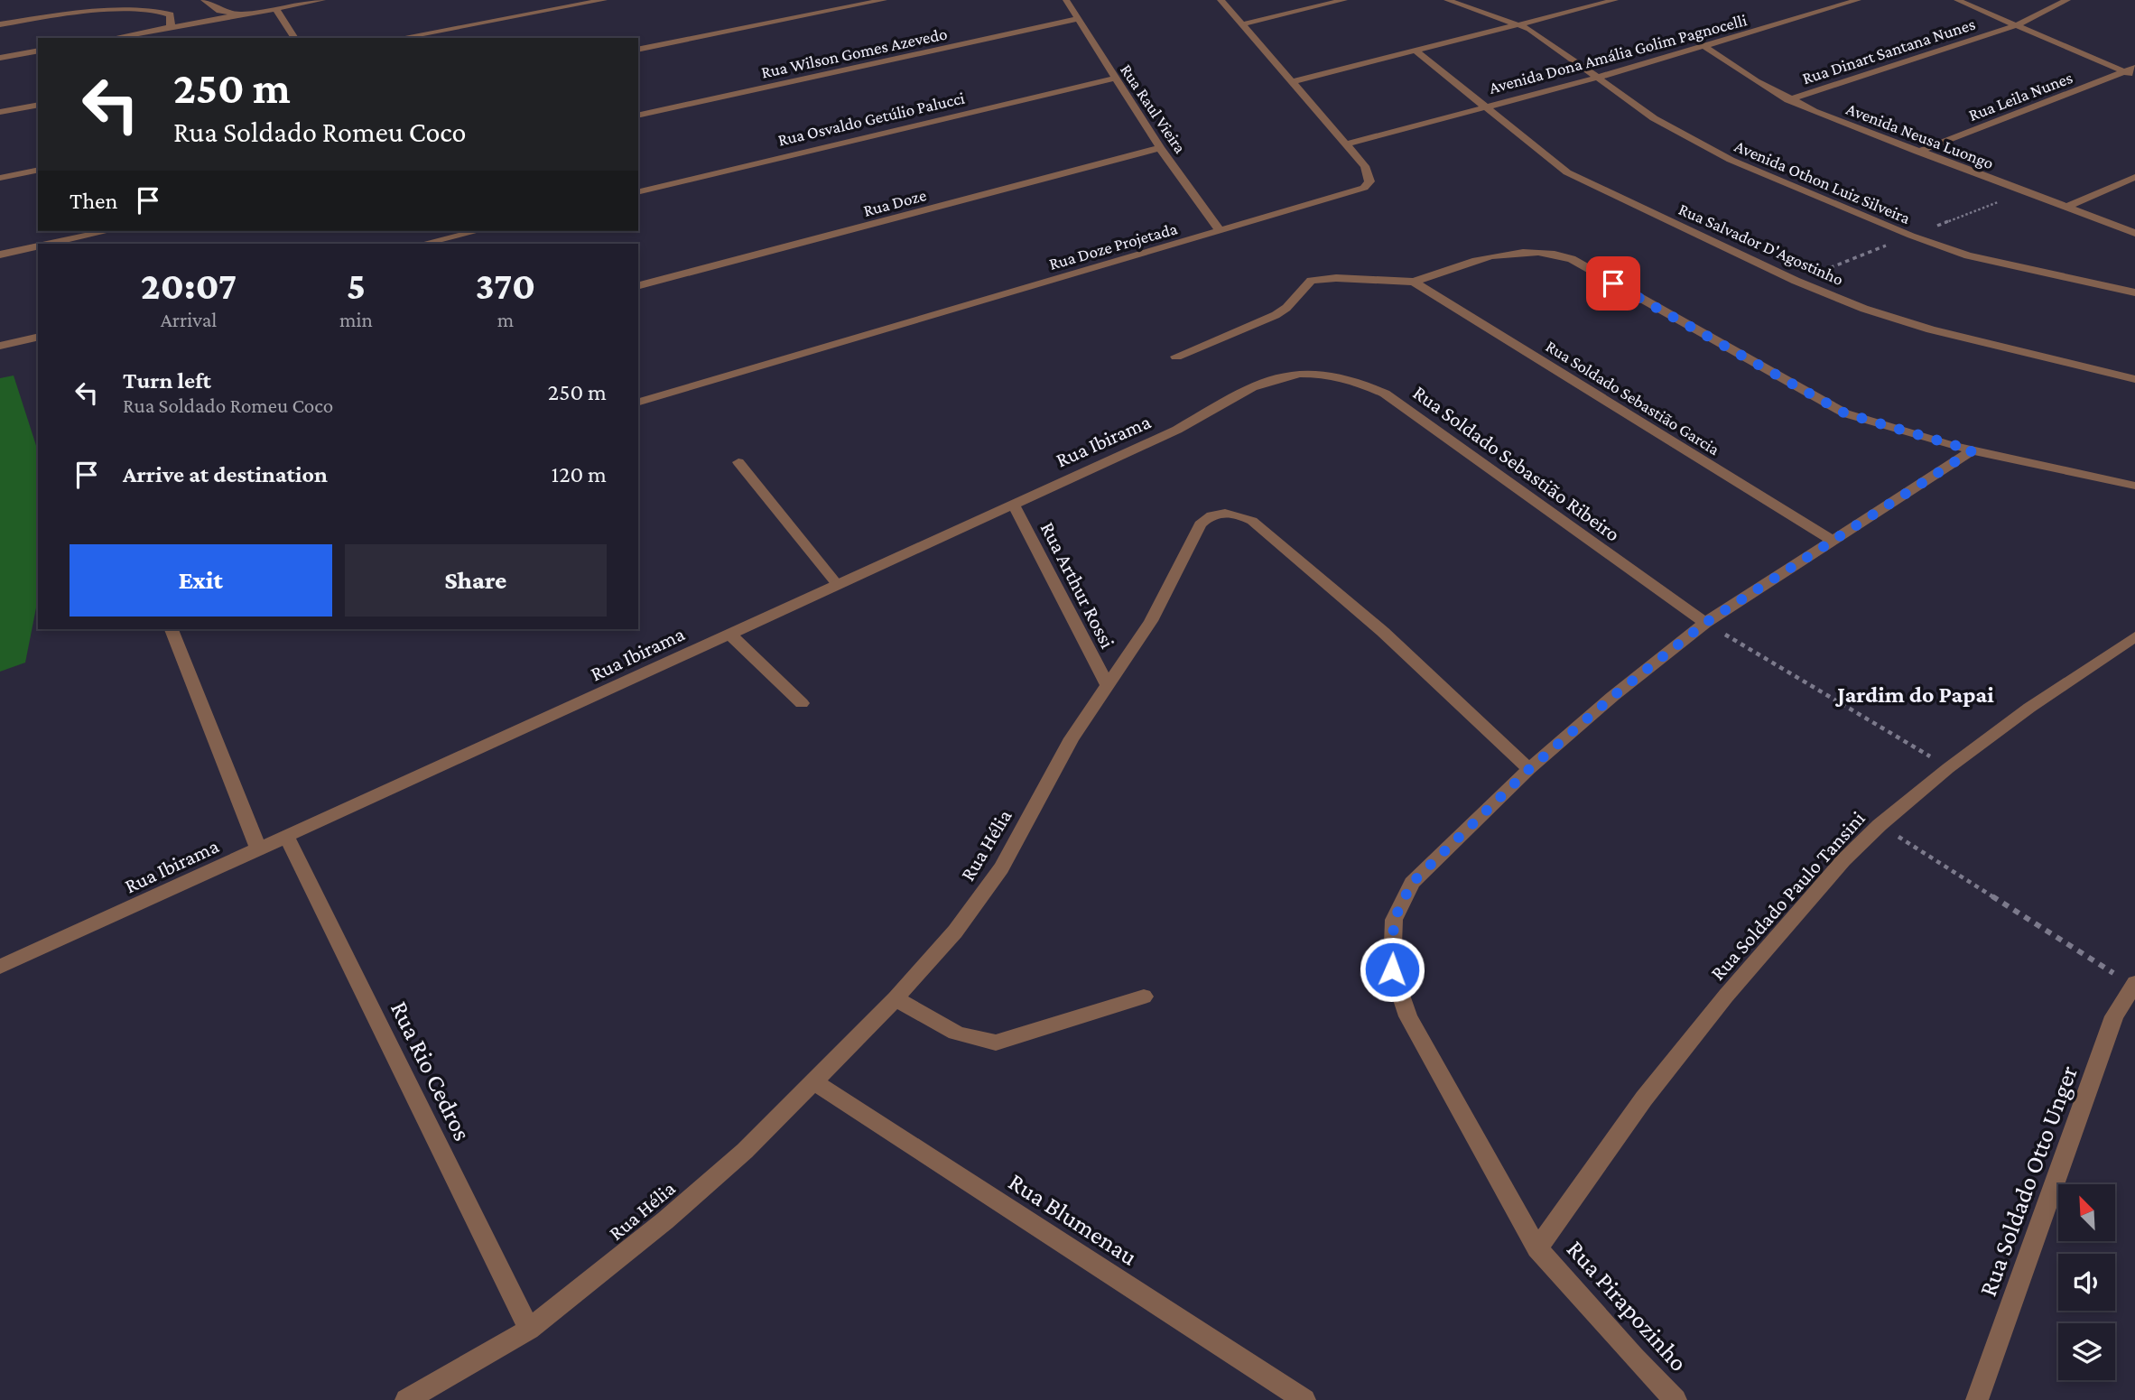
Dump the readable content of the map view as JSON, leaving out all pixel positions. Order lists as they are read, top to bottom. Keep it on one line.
{"streets":{"street":["Rua Dinart Santana Nunes","Rua Wilson Gomes Azevedo","Avenida Dona Amália Golim Pagnocelli","Rua Leila Nunes","Rua Raul Vieira","Rua Osvaldo Getúlio Palucci","Avenida Neusa Luongo","Avenida Othon Luiz Silveira","Rua Doze","Rua Salvador D'Agostinho","Rua Doze Projetada","Rua Soldado Sebastião Garcia","Rua Ibirama","Rua Soldado Sebastião Ribeiro","Rua Arthur Rossi","Rua Hélia","Rua Soldado Paulo Tansini","Rua Rio Cedros","Rua Soldado Otto Unger","Rua Blumenau","Rua Pirapozinho"]},"crossings":[["Rua Dinart Santana Nunes","Avenida Neusa Luongo"],["Rua Wilson Gomes Azevedo","Rua Raul Vieira"],["Avenida Dona Amália Golim Pagnocelli","Avenida Neusa Luongo"],["Avenida Dona Amália Golim Pagnocelli","Avenida Othon Luiz Silveira"],["Avenida Dona Amália Golim Pagnocelli","Rua Salvador D'Agostinho"],["Avenida Dona Amália Golim Pagnocelli","Rua Doze Projetada"],["Rua Leila Nunes","Avenida Neusa Luongo"],["Rua Raul Vieira","Rua Osvaldo Getúlio Palucci"],["Rua Raul Vieira","Rua Doze"],["Rua Raul Vieira","Rua Doze Projetada"],["Rua Soldado Sebastião Garcia","Rua Pirapozinho"],["Rua Ibirama","Rua Soldado Sebastião Ribeiro"],["Rua Ibirama","Rua Arthur Rossi"],["Rua Ibirama","Rua Rio Cedros"],["Rua Soldado Sebastião Ribeiro","Rua Pirapozinho"],["Rua Arthur Rossi","Rua Hélia"],["Rua Hélia","Rua Rio Cedros"],["Rua Hélia","Rua Blumenau"],["Rua Hélia","Rua Pirapozinho"],["Rua Soldado Paulo Tansini","Rua Pirapozinho"]],"districts":["Jardim do Papai"],"north":"top left","page":{"turn":["250 m","Rua Soldado Romeu Coco"],"then":"Then","eta":["20:07","Arrival","5","min","370","m"],"list":[{"name":"Turn left","note":"Rua Soldado Romeu Coco","value":"250 m"},{"name":"Arrive at destination","value":"120 m"}],"buttons":["Exit","Share"]}}
